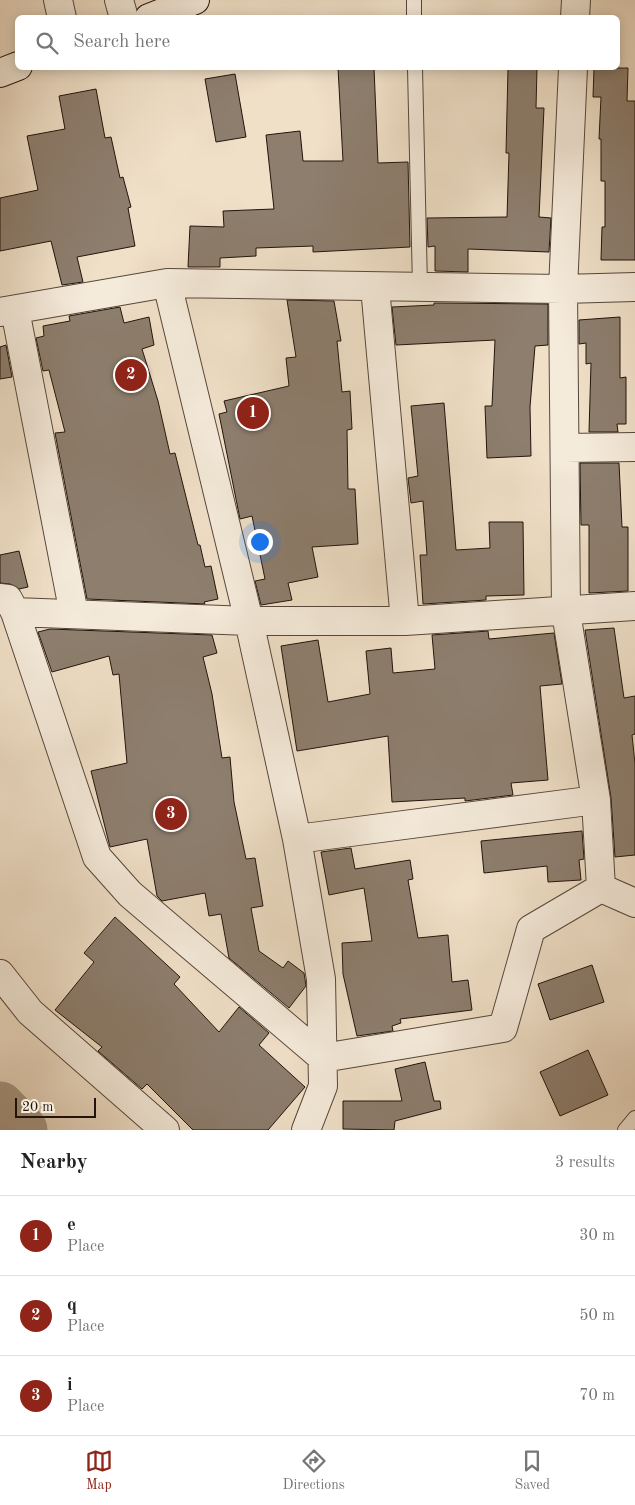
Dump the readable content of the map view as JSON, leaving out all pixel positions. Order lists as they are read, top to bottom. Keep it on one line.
{"scale_bar":"20 m","page":{"search":"Search here","pins":["2","1","3"],"scale":"20 m","heading":["Nearby","3 results"],"list":[{"mark":"1","name":"e","note":"Place","value":"30 m"},{"mark":"2","name":"q","note":"Place","value":"50 m"},{"mark":"3","name":"i","note":"Place","value":"70 m"}],"nav":["Map","Directions","Saved"]}}
